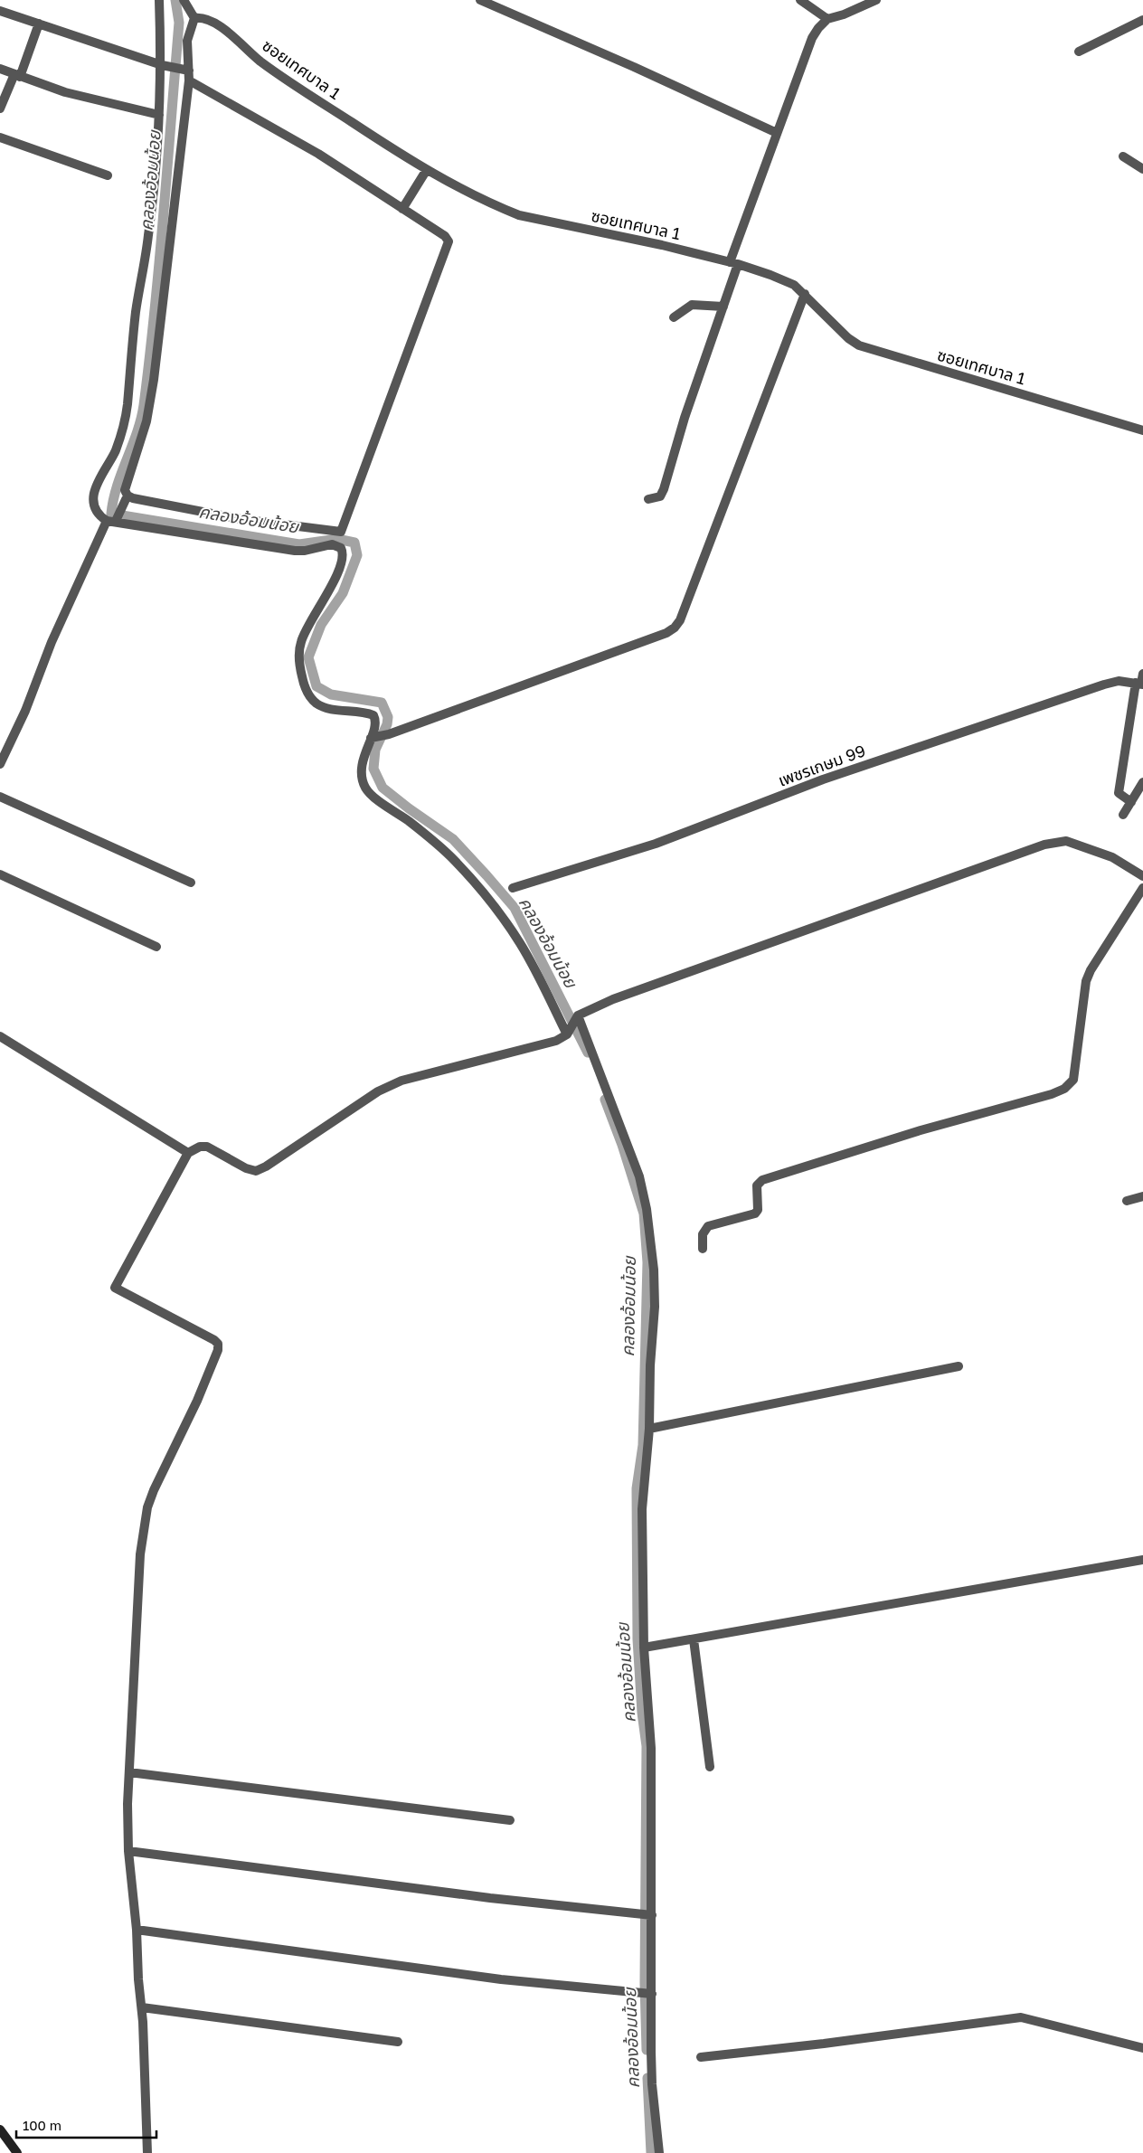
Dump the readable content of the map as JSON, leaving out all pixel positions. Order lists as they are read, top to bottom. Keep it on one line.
{"streets":{"street":["ซอยเทศบาล 1","เพชรเกษม 99"]},"water":["คลองอ้อมน้อย"],"scale_bar":"100 m"}
